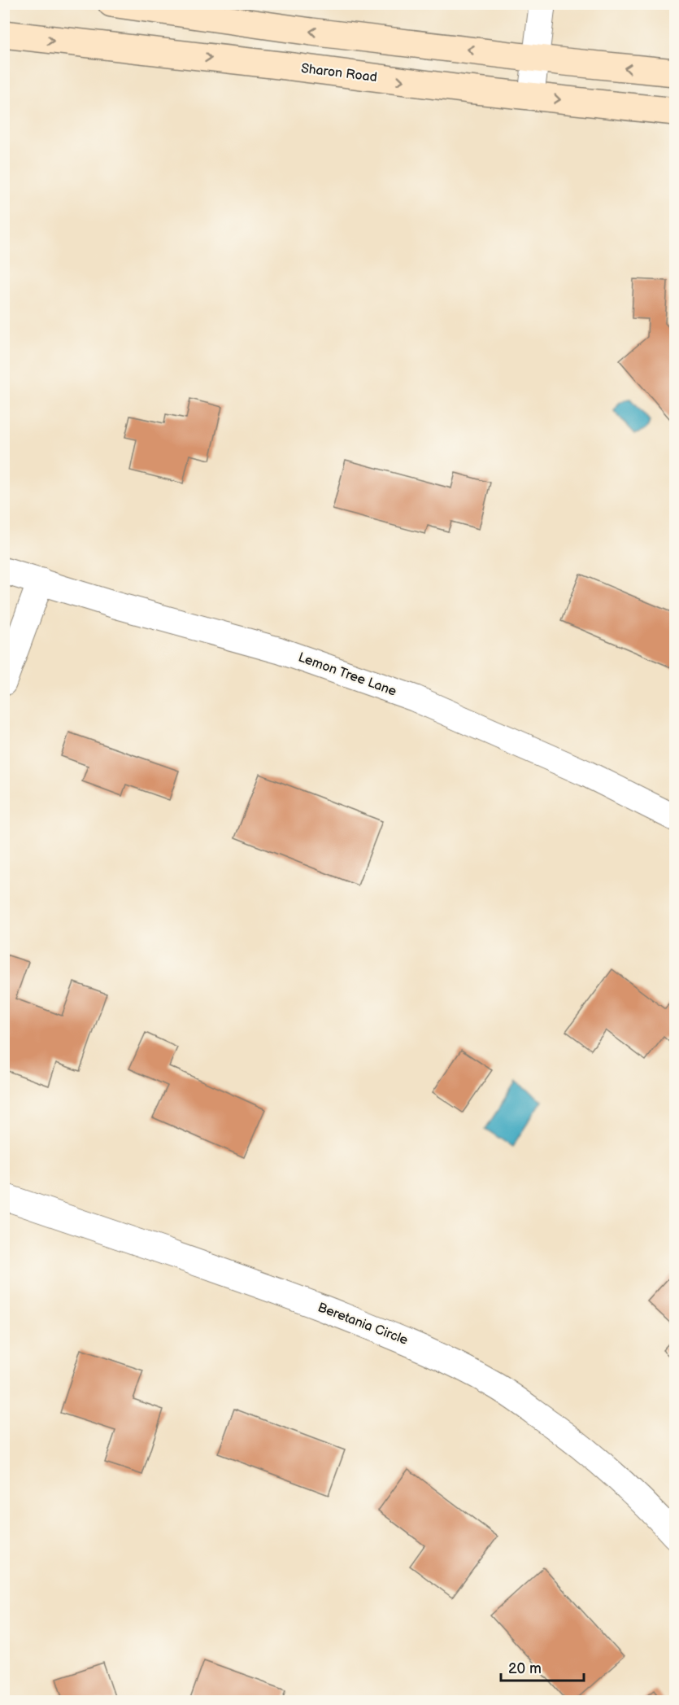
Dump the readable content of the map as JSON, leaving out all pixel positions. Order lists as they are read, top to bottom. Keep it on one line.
{"streets":{"main road":["Sharon Road"],"street":["Lemon Tree Lane","Beretania Circle"]},"scale_bar":"20 m"}
